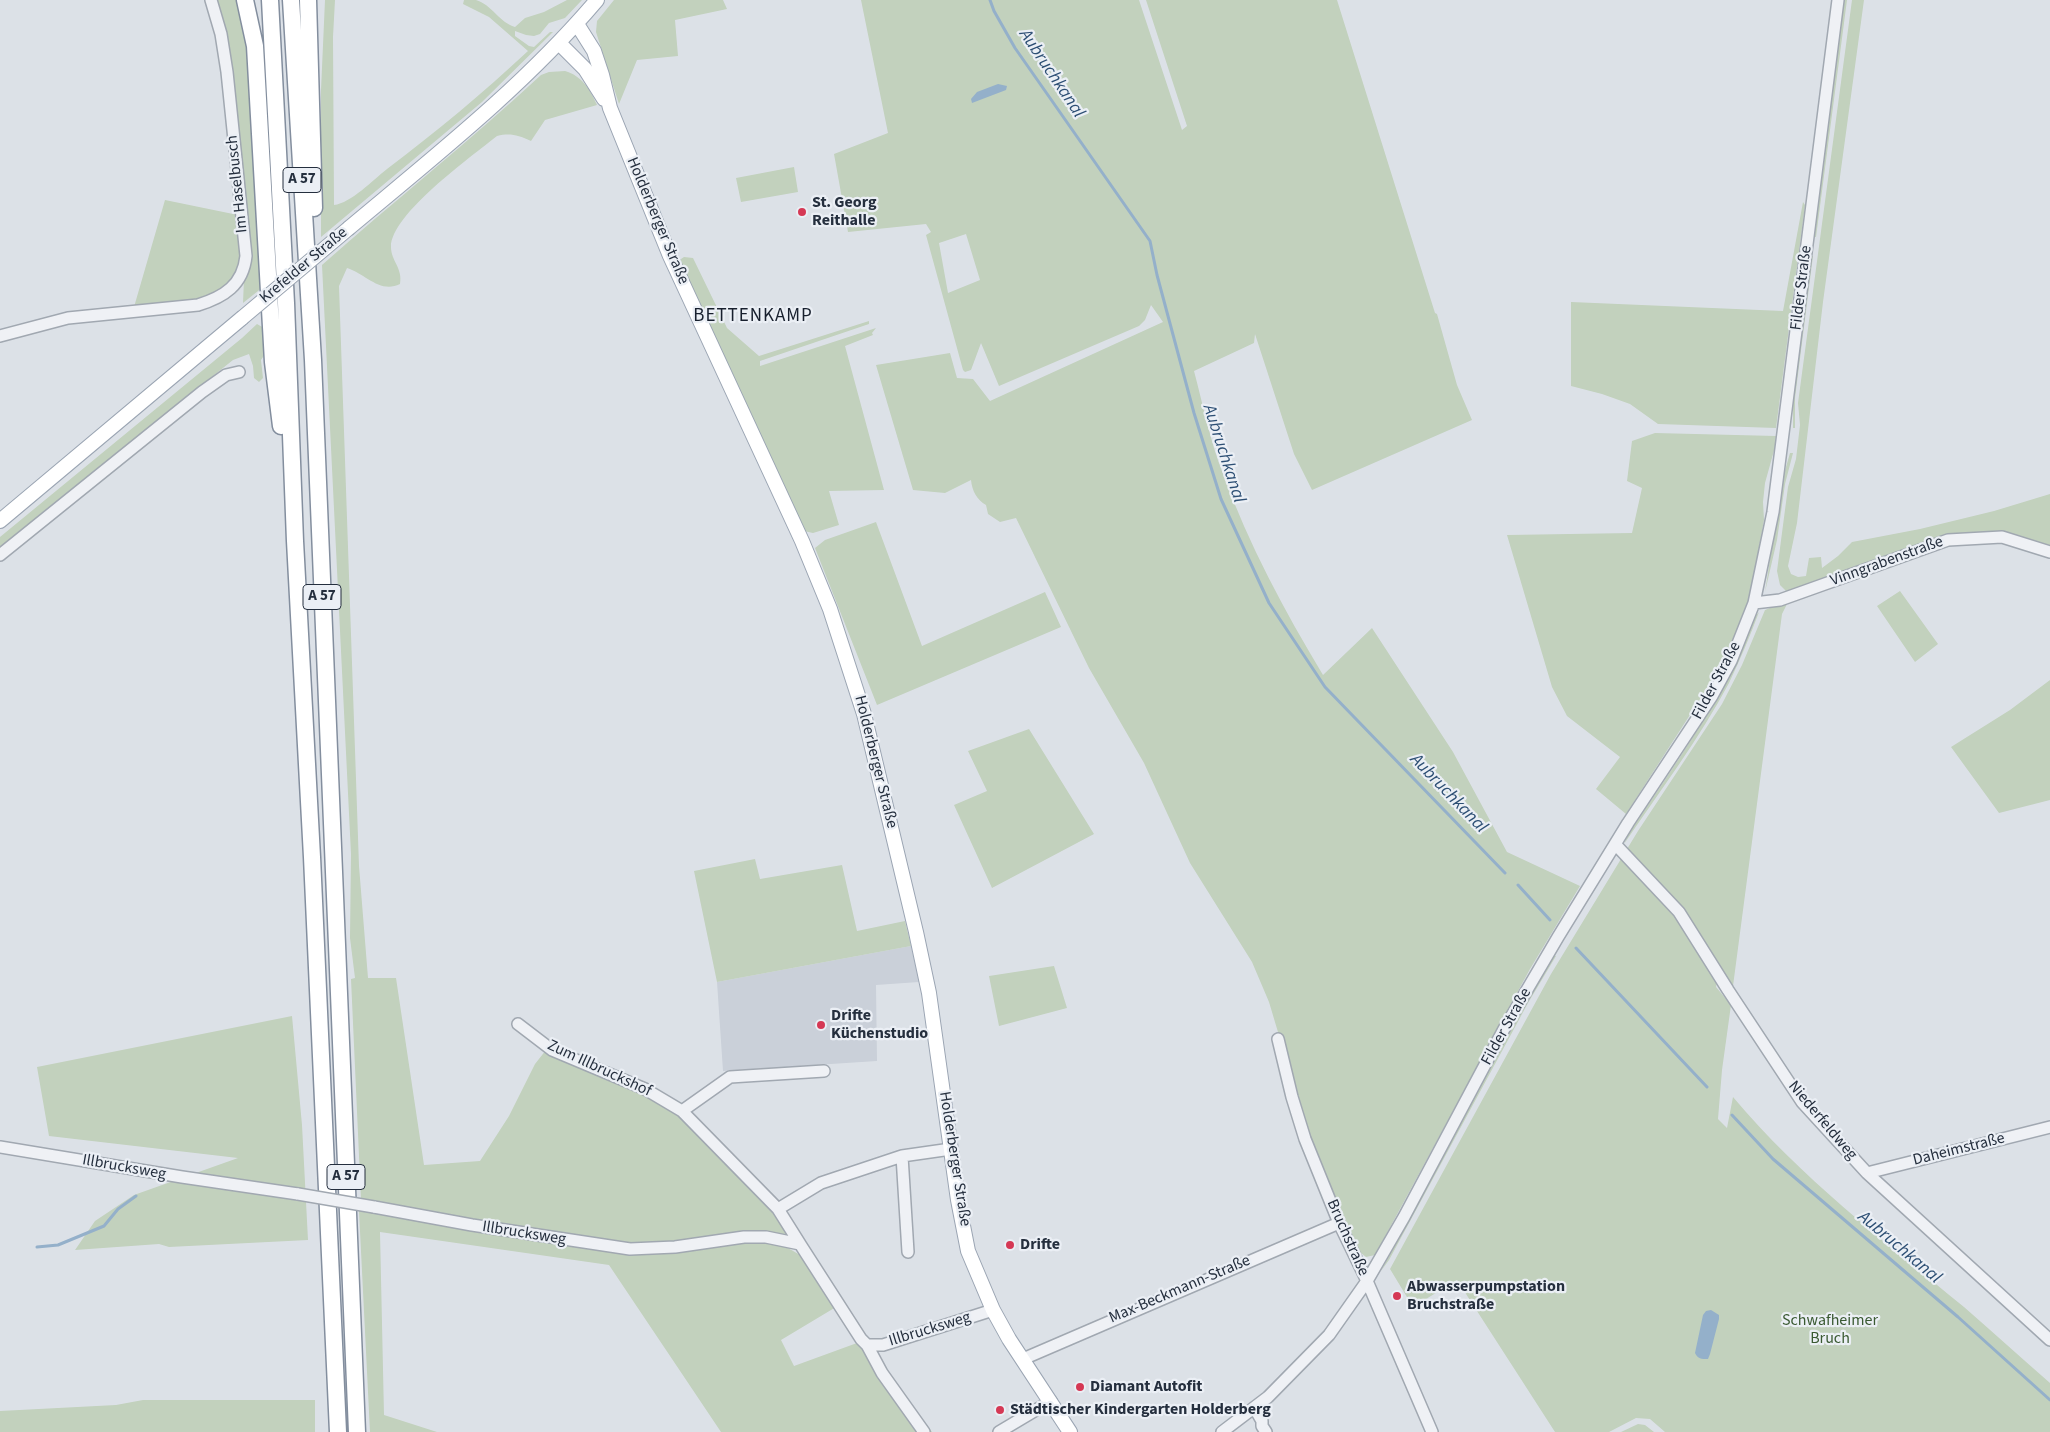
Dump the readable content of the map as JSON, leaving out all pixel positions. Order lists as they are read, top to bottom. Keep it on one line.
{"streets":{"highway":["A 57"],"main road":["Holderberger Straße","Krefelder Straße"],"street":["Im Haselbusch","Filder Straße","Vinngrabenstraße","Zum Illbruckshof","Niederfeldweg","Daheimstraße","Illbrucksweg","Bruchstraße","Max-Beckmann-Straße"]},"crossings":[["Holderberger Straße","Krefelder Straße"],["Holderberger Straße","Illbrucksweg"],["Holderberger Straße","Max-Beckmann-Straße"],["Filder Straße","Vinngrabenstraße"],["Filder Straße","Niederfeldweg"],["Filder Straße","Bruchstraße"],["Zum Illbruckshof","Illbrucksweg"],["Niederfeldweg","Daheimstraße"],["Bruchstraße","Max-Beckmann-Straße"]],"districts":["BETTENKAMP"],"water":["Aubruchkanal"],"parks":["Schwafheimer Bruch"],"places":["St. Georg Reithalle","Drifte Küchenstudio","Drifte","Abwasserpumpstation Bruchstraße","Diamant Autofit","Städtischer Kindergarten Holderberg"]}
